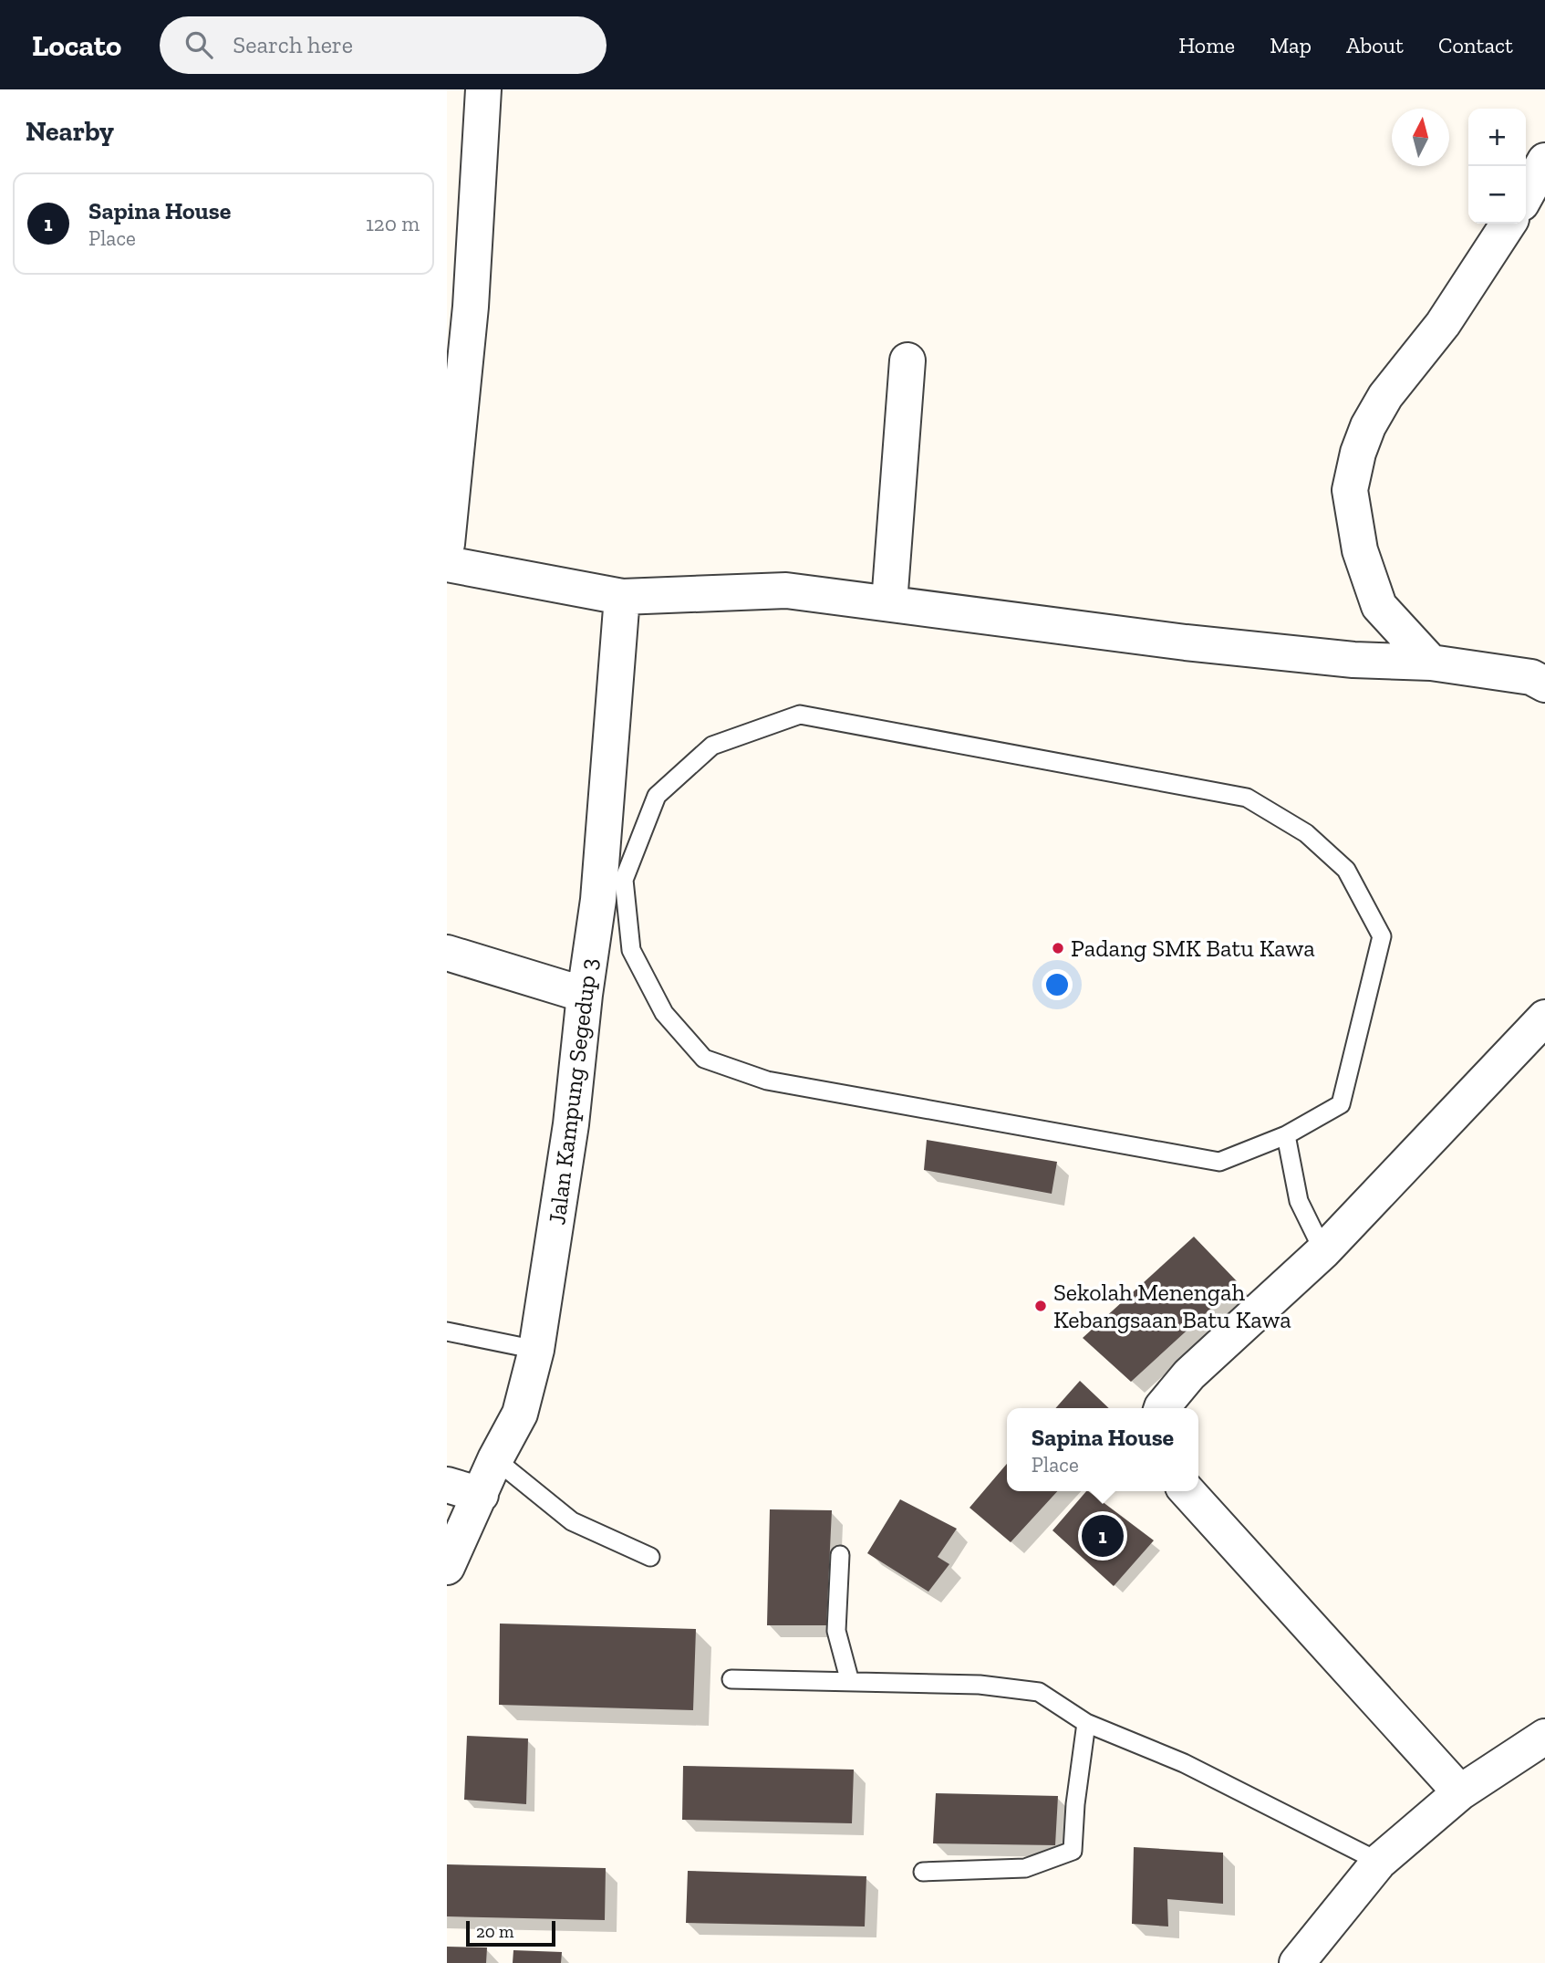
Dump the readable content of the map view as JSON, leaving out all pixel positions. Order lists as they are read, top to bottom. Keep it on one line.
{"streets":{"street":["Jalan Kampung Segedup 3"]},"places":["Padang SMK Batu Kawa","Sekolah Menengah Kebangsaan Batu Kawa"],"scale_bar":"20 m","north":"top","page":{"header":"Locato","search":"Search here","nav":["Home","Map","About","Contact"],"heading":"Nearby","map_buttons":["+","−"],"list":[{"mark":"1","name":"Sapina House","note":"Place","value":"120 m"}],"popup":["Sapina House","Place"],"pins":"1","scale":"20 m"}}
